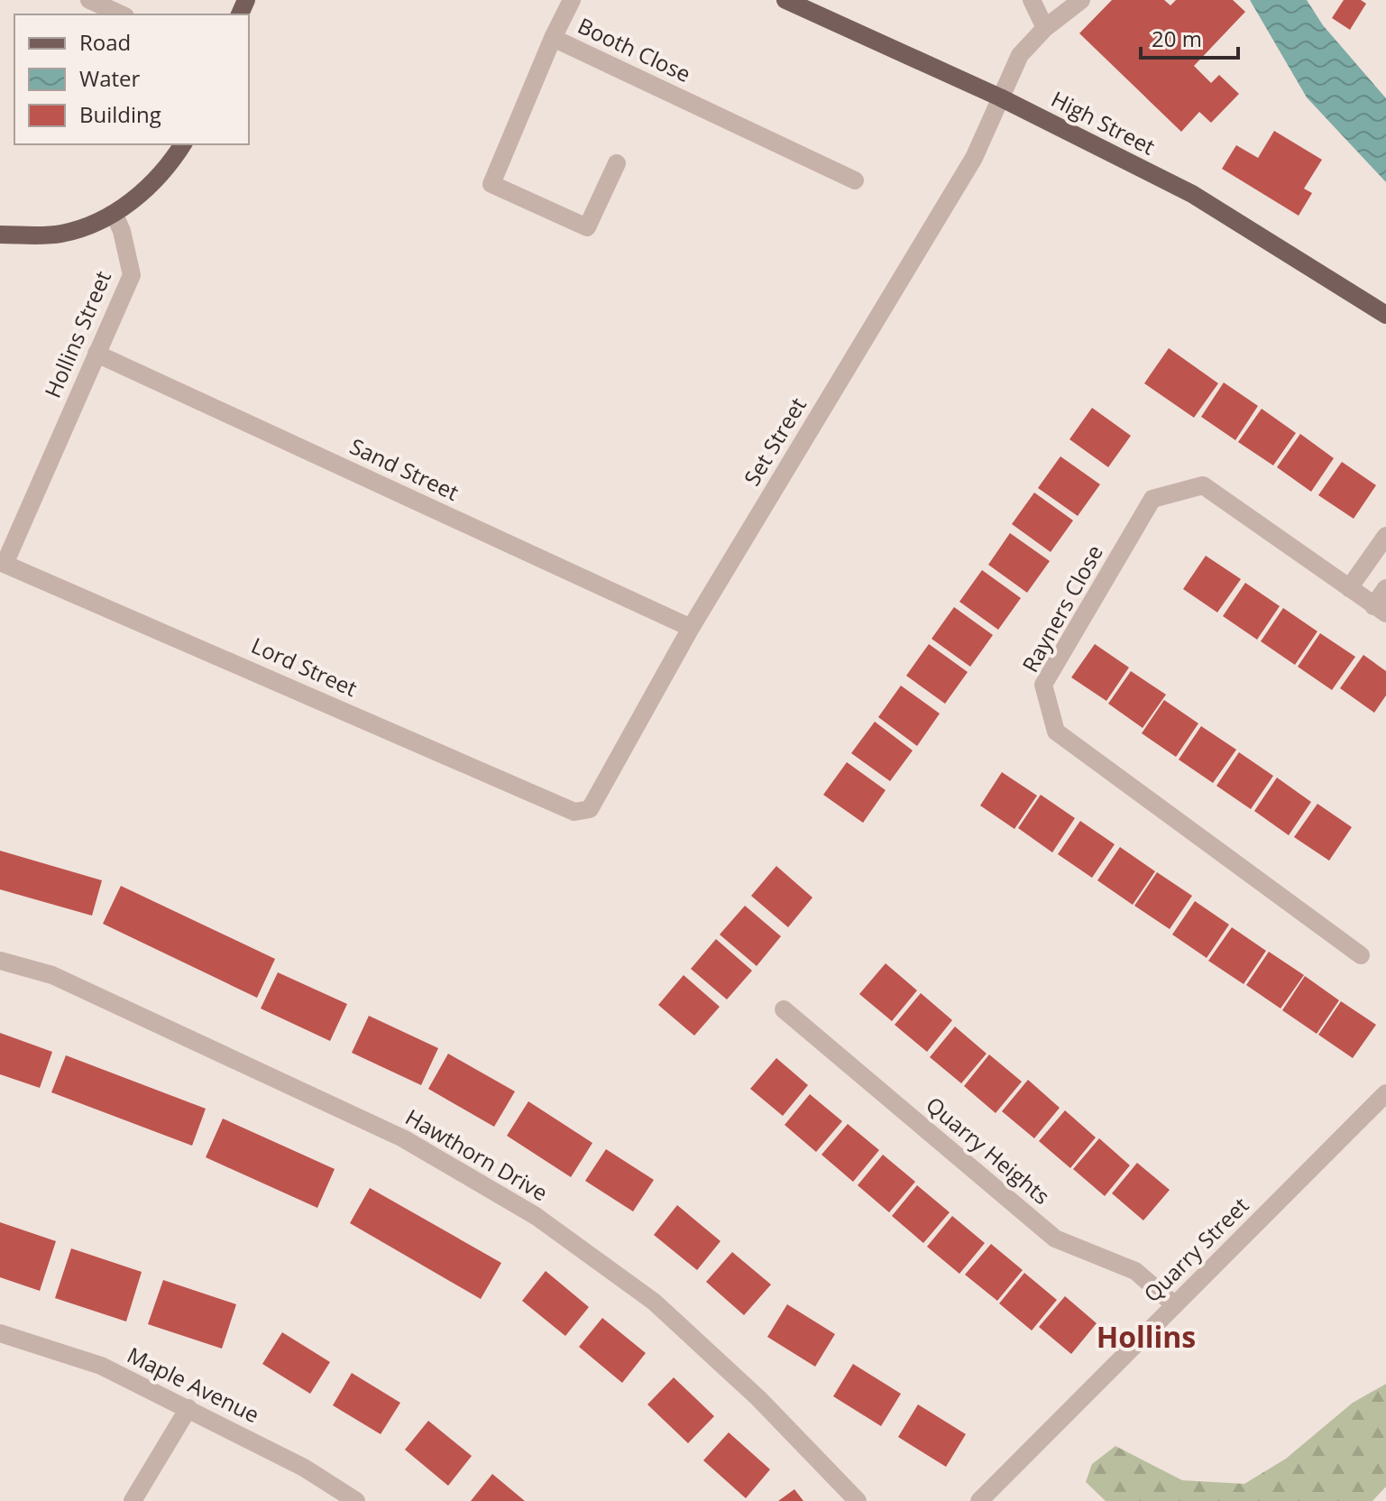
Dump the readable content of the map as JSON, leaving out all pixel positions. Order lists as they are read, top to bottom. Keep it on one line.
{"streets":{"main road":["High Street"],"street":["Booth Close","Hollins Street","Set Street","Sand Street","Rayners Close","Lord Street","Quarry Heights","Hawthorn Drive","Quarry Street","Maple Avenue"]},"crossings":[["High Street","Set Street"],["Hollins Street","Sand Street"],["Hollins Street","Lord Street"],["Set Street","Sand Street"],["Set Street","Lord Street"],["Quarry Heights","Quarry Street"]],"districts":["Hollins"],"legend":["Road","Water","Building"],"scale_bar":"20 m"}
